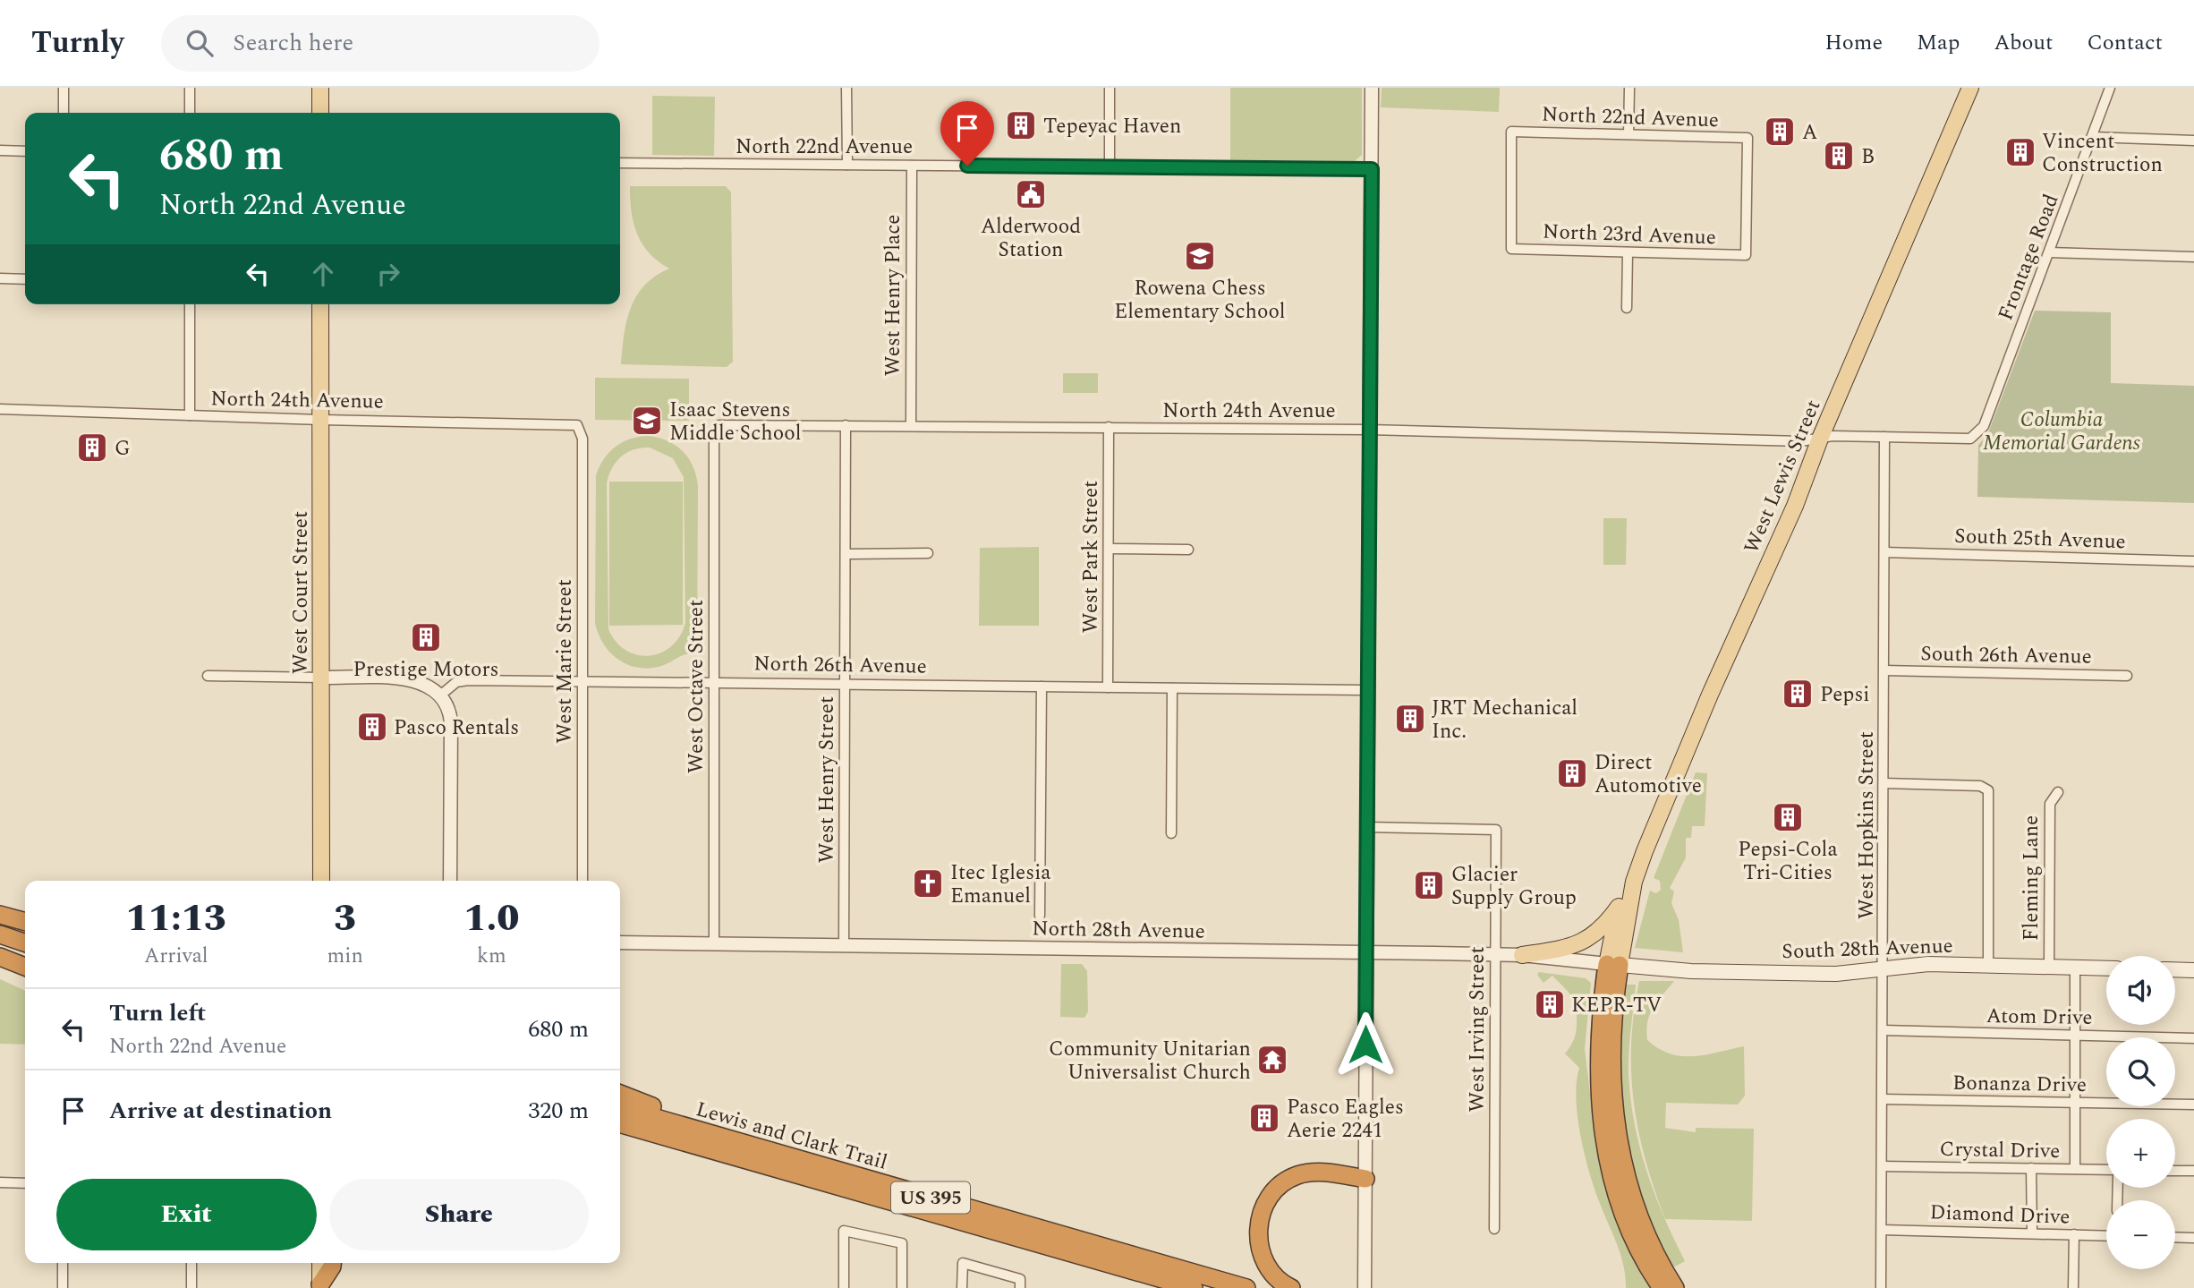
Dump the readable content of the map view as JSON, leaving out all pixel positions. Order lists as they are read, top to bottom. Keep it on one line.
{"streets":{"highway":["Lewis and Clark Trail","US 395"],"main road":["West Lewis Street","West Court Street","South 28th Avenue"],"street":["North 22nd Avenue","North 23rd Avenue","Frontage Road","West Henry Place","North 24th Avenue","South 25th Avenue","West Park Street","South 26th Avenue","West Marie Street","North 26th Avenue","West Octave Street","West Henry Street","West Hopkins Street","Fleming Lane","North 28th Avenue","Atom Drive","West Irving Street","Bonanza Drive","Crystal Drive","Diamond Drive"]},"crossings":[["North 22nd Avenue","North 23rd Avenue"],["North 22nd Avenue","West Henry Place"],["Frontage Road","North 24th Avenue"],["West Henry Place","North 24th Avenue"],["North 24th Avenue","West Lewis Street"],["North 24th Avenue","West Park Street"],["North 24th Avenue","West Court Street"],["North 24th Avenue","West Marie Street"],["North 24th Avenue","West Octave Street"],["North 24th Avenue","West Henry Street"],["North 24th Avenue","West Hopkins Street"],["West Lewis Street","North 28th Avenue"],["West Lewis Street","South 28th Avenue"],["South 25th Avenue","West Hopkins Street"],["West Park Street","North 26th Avenue"],["South 26th Avenue","West Hopkins Street"],["West Marie Street","North 26th Avenue"],["North 26th Avenue","West Octave Street"],["North 26th Avenue","West Henry Street"],["West Octave Street","North 28th Avenue"],["West Henry Street","North 28th Avenue"],["West Hopkins Street","South 28th Avenue"],["West Hopkins Street","Atom Drive"],["West Hopkins Street","Bonanza Drive"],["West Hopkins Street","Crystal Drive"],["West Hopkins Street","Diamond Drive"],["Fleming Lane","South 28th Avenue"],["North 28th Avenue","South 28th Avenue"],["North 28th Avenue","West Irving Street"]],"parks":["Columbia Memorial Gardens"],"places":{"building":["Tepeyac Haven","A","Vincent Construction","B","G","Prestige Motors","Pepsi","JRT Mechanical Inc.","Pasco Rentals","Direct Automotive","Pepsi-Cola Tri-Cities","Glacier Supply Group","KEPR-TV","Pasco Eagles Aerie 2241"],"public building":["Alderwood Station"],"school or university":["Rowena Chess Elementary School","Isaac Stevens Middle School"],"church":["Itec Iglesia Emanuel"],"temple":["Community Unitarian Universalist Church"]},"page":{"header":"Turnly","search":"Search here","nav":["Home","Map","About","Contact"],"turn":["680 m","North 22nd Avenue"],"eta":["11:13","Arrival","3","min","1.0","km"],"map_buttons":["+","−"],"list":[{"name":"Turn left","note":"North 22nd Avenue","value":"680 m"},{"name":"Arrive at destination","value":"320 m"}],"buttons":["Exit","Share"]}}
